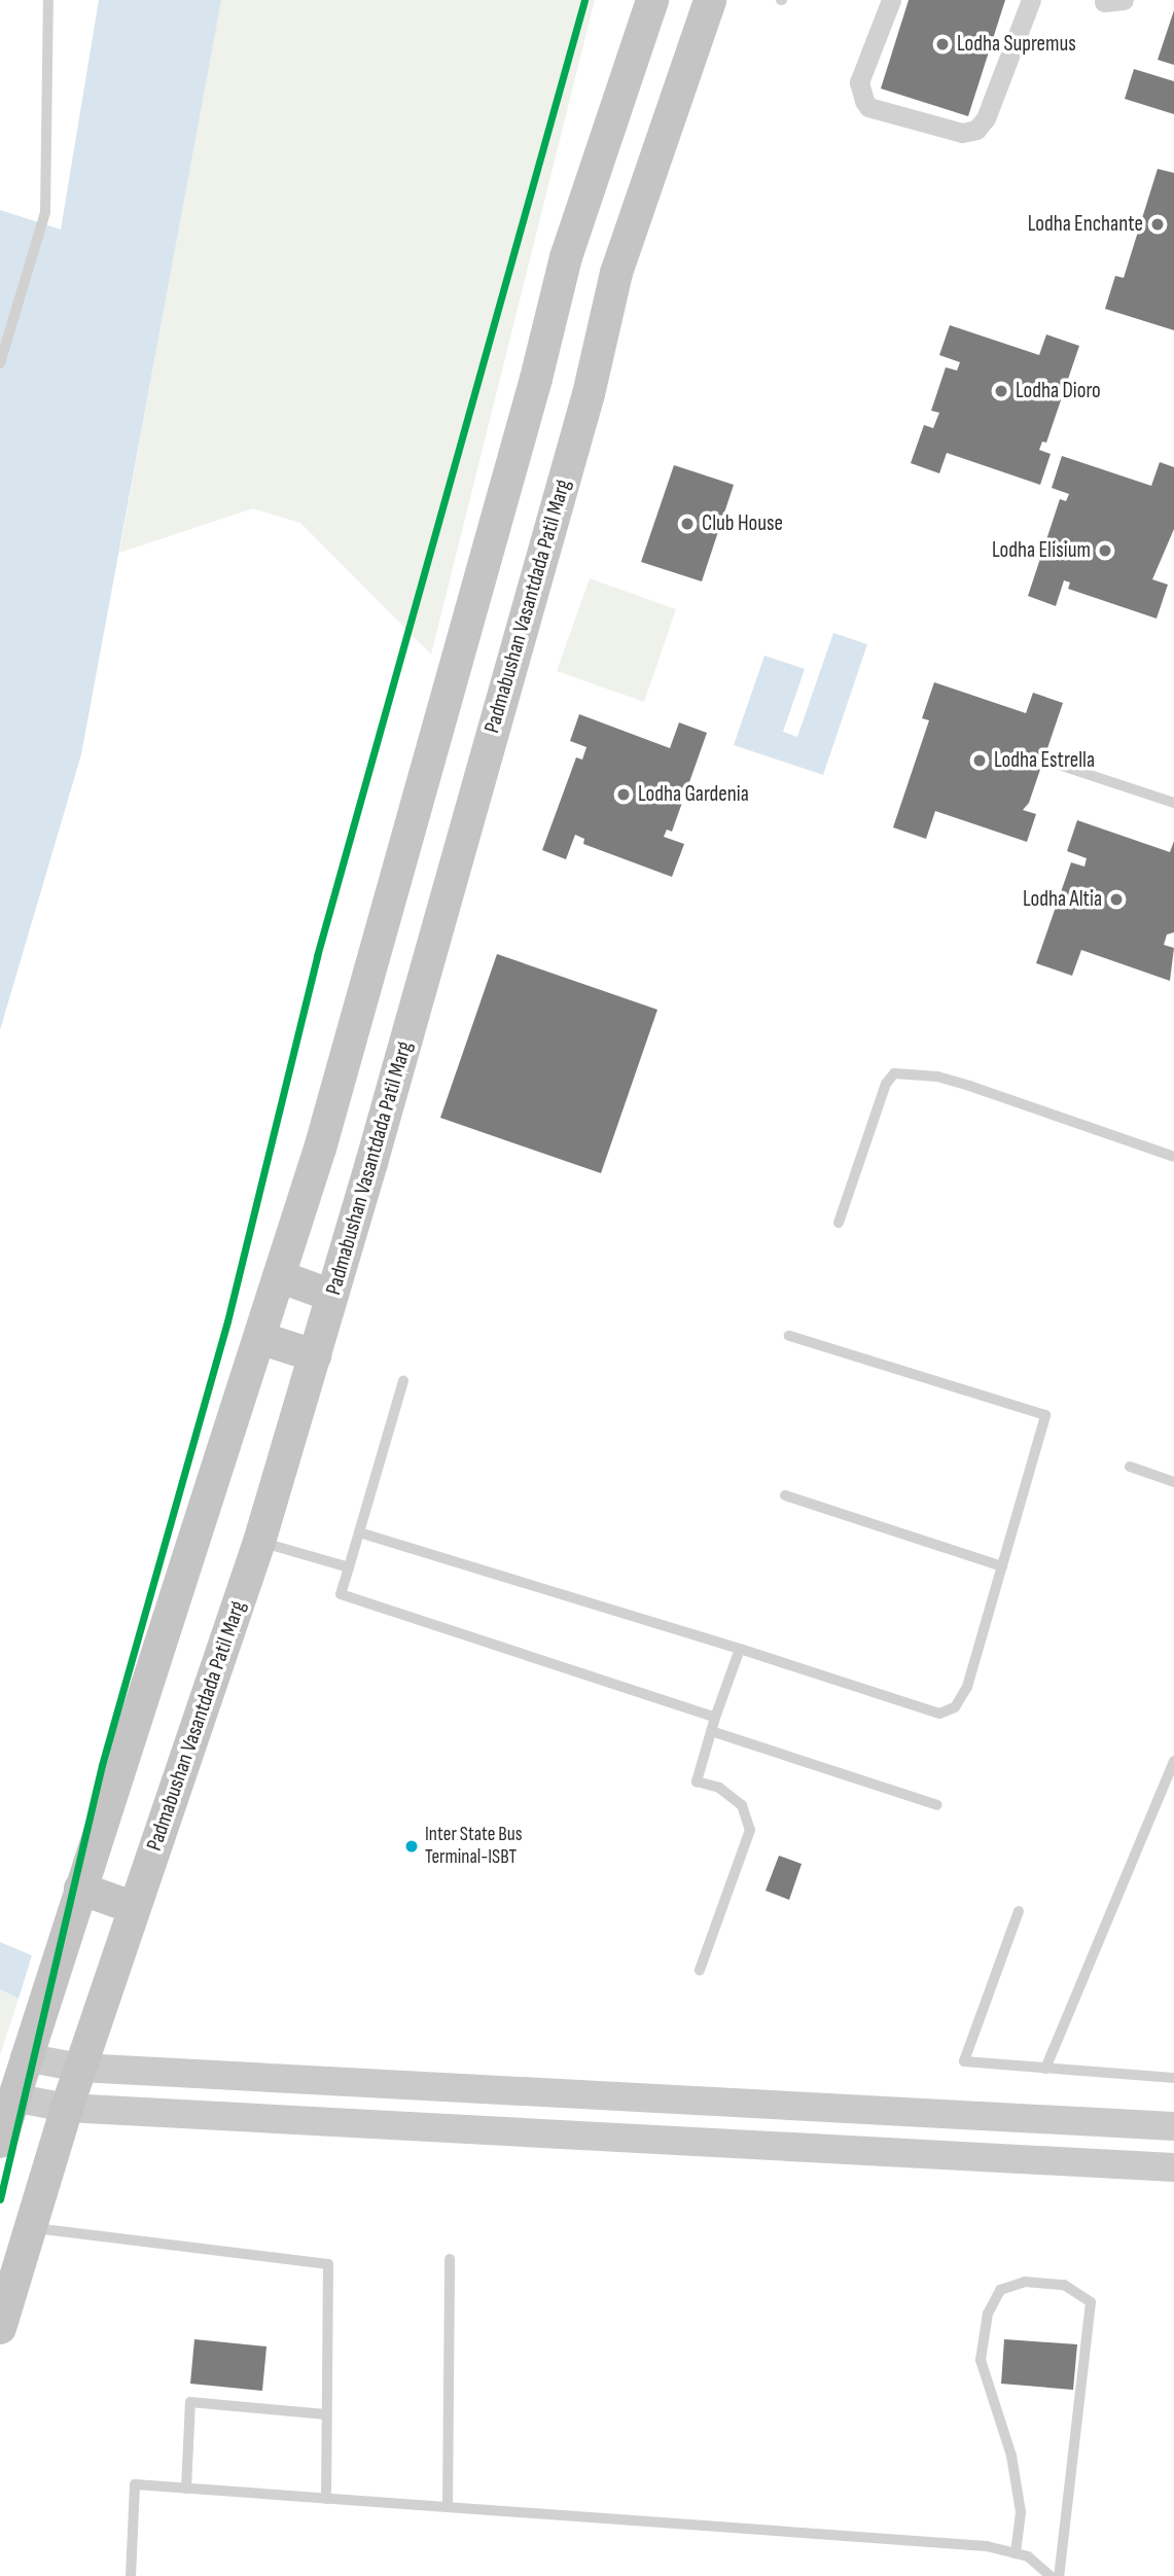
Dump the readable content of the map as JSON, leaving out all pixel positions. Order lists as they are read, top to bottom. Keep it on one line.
{"streets":{"main road":["Padmabushan Vasantdada Patil Marg"]},"places":["Lodha Supremus","Lodha Enchante","Lodha Dioro","Club House","Lodha Elisium","Lodha Estrella","Lodha Gardenia","Lodha Altia","Inter State Bus Terminal-ISBT"]}
